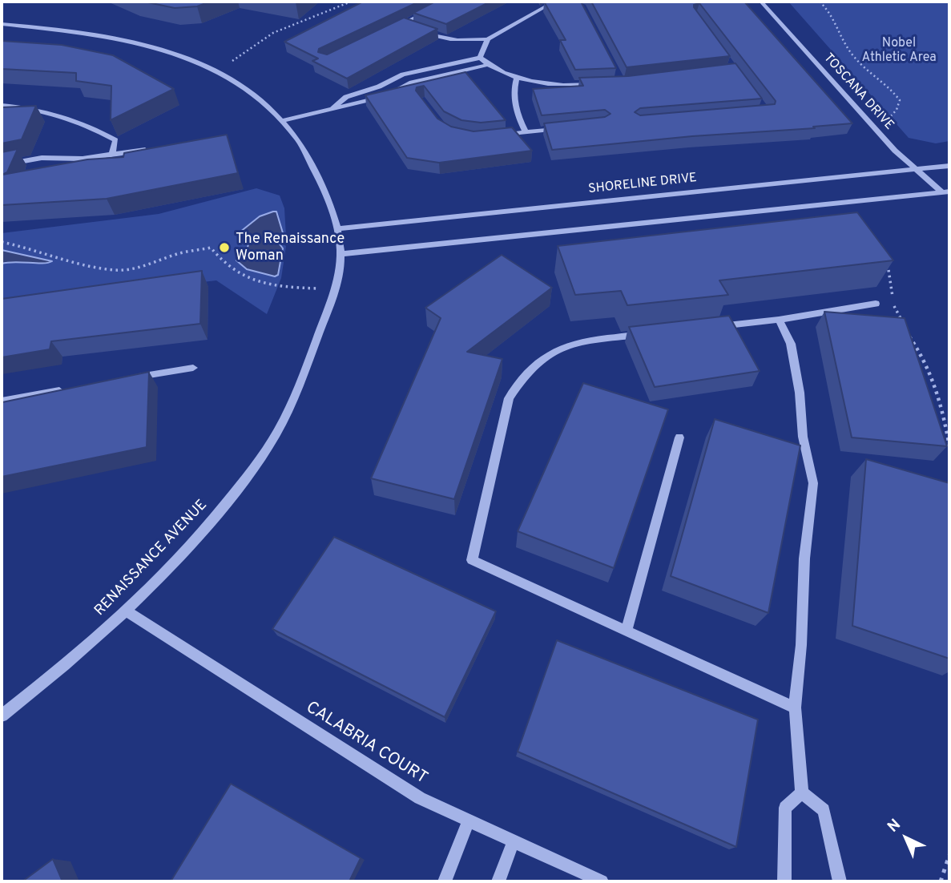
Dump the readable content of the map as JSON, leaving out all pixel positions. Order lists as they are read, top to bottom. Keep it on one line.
{"streets":{"street":["TOSCANA DRIVE","SHORELINE DRIVE","RENAISSANCE AVENUE","CALABRIA COURT"]},"crossings":[["TOSCANA DRIVE","SHORELINE DRIVE"],["SHORELINE DRIVE","RENAISSANCE AVENUE"],["RENAISSANCE AVENUE","CALABRIA COURT"]],"parks":["Nobel Athletic Area"],"places":["The Renaissance Woman"],"north":"top left"}
